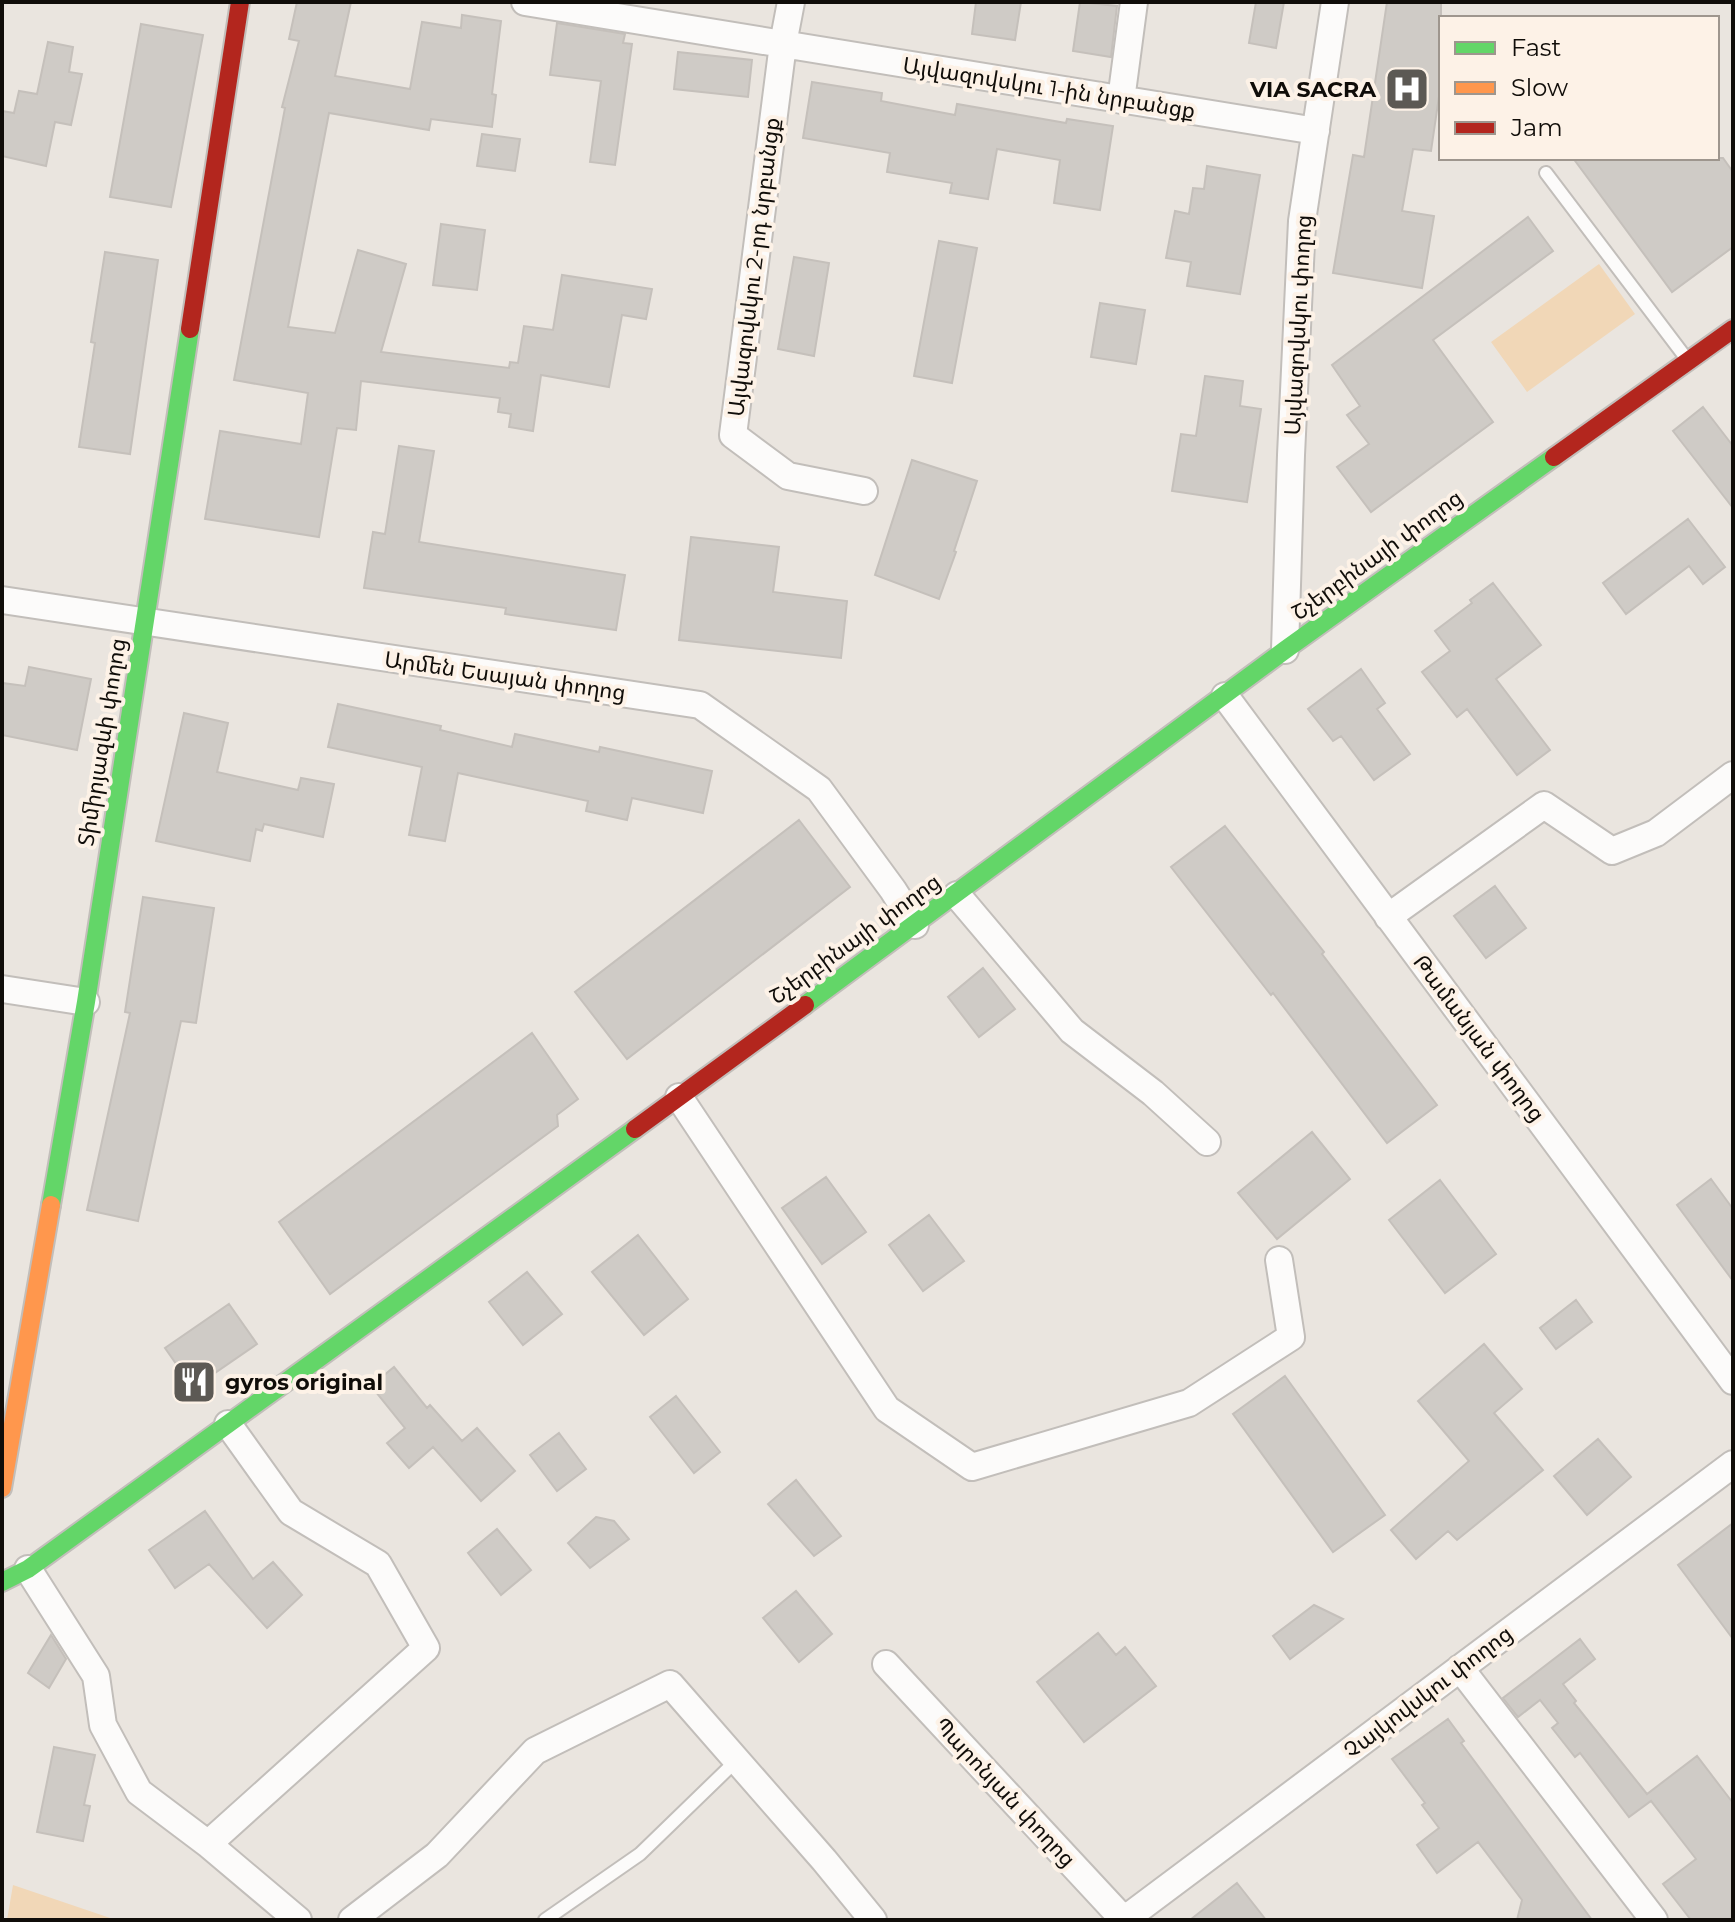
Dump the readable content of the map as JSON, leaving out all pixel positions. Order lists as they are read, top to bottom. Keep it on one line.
{"streets":{"street":["Այվազովսկու 1-ին նրբանցք","Այվազովսկու 2-րդ նրբանցք","Այվազովսկու փողոց","Շչերբինայի փողոց","Արմեն Եսայան փողոց","Տիմիրյազևի փողոց","Թամանյան փողոց","Չայկովսկու փողոց","Պարոնյան փողոց"]},"crossings":[["Այվազովսկու 1-ին նրբանցք","Այվազովսկու 2-րդ նրբանցք"],["Այվազովսկու 1-ին նրբանցք","Այվազովսկու փողոց"],["Այվազովսկու փողոց","Շչերբինայի փողոց"],["Շչերբինայի փողոց","Արմեն Եսայան փողոց"],["Շչերբինայի փողոց","Թամանյան փողոց"],["Արմեն Եսայան փողոց","Տիմիրյազևի փողոց"],["Չայկովսկու փողոց","Պարոնյան փողոց"]],"places":{"hospital":["VIA SACRA"],"restaurant":["gyros original"]},"legend":["Fast","Slow","Jam"]}
